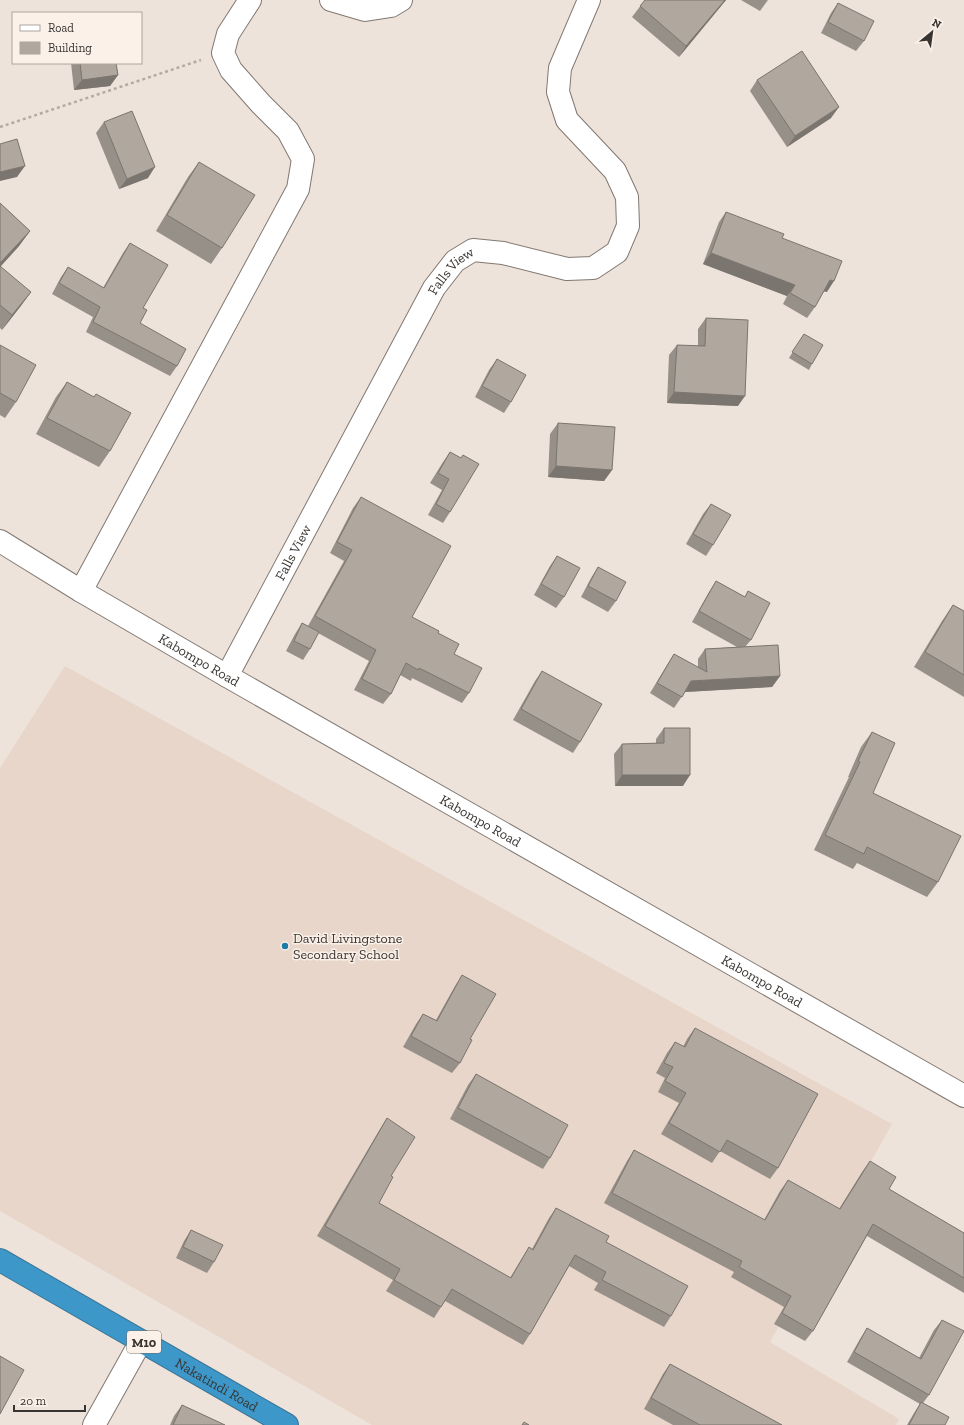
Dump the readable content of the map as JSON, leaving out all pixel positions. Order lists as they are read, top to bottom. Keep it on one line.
{"streets":{"highway":["M10","Nakatindi Road"],"street":["Falls View","Kabompo Road"]},"crossings":[["Falls View","Kabompo Road"]],"places":["David Livingstone Secondary School"],"legend":["Road","Building"],"scale_bar":"20 m","north":"top right"}
